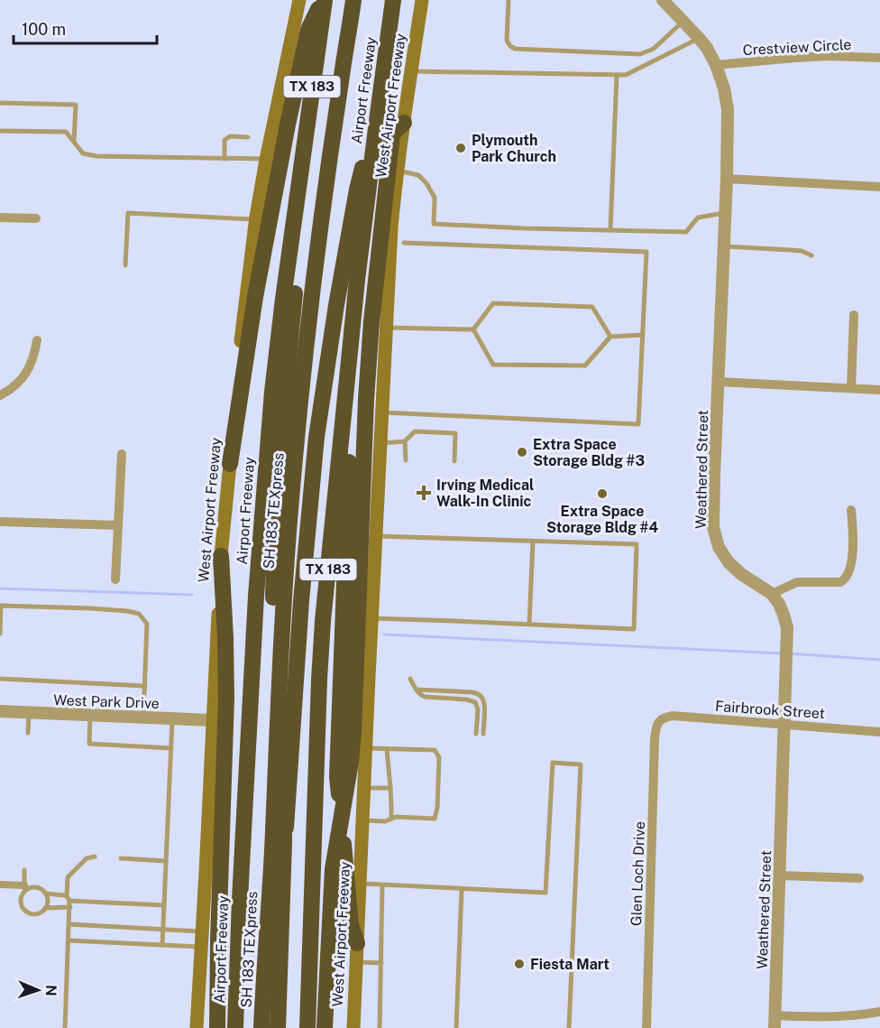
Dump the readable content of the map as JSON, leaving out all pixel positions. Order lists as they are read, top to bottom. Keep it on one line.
{"streets":{"highway":["TX 183","Airport Freeway","SH 183 TEXpress"],"main road":["West Airport Freeway"],"street":["Crestview Circle","Weathered Street","West Park Drive","Fairbrook Street","Glen Loch Drive"]},"crossings":[["Crestview Circle","Weathered Street"],["West Airport Freeway","West Park Drive"],["Weathered Street","Fairbrook Street"],["Fairbrook Street","Glen Loch Drive"]],"places":{"other":["Plymouth Park Church","Extra Space Storage Bldg #3","Extra Space Storage Bldg #4","Fiesta Mart"],"health":["Irving Medical Walk-In Clinic"]},"scale_bar":"100 m","north":"right"}
